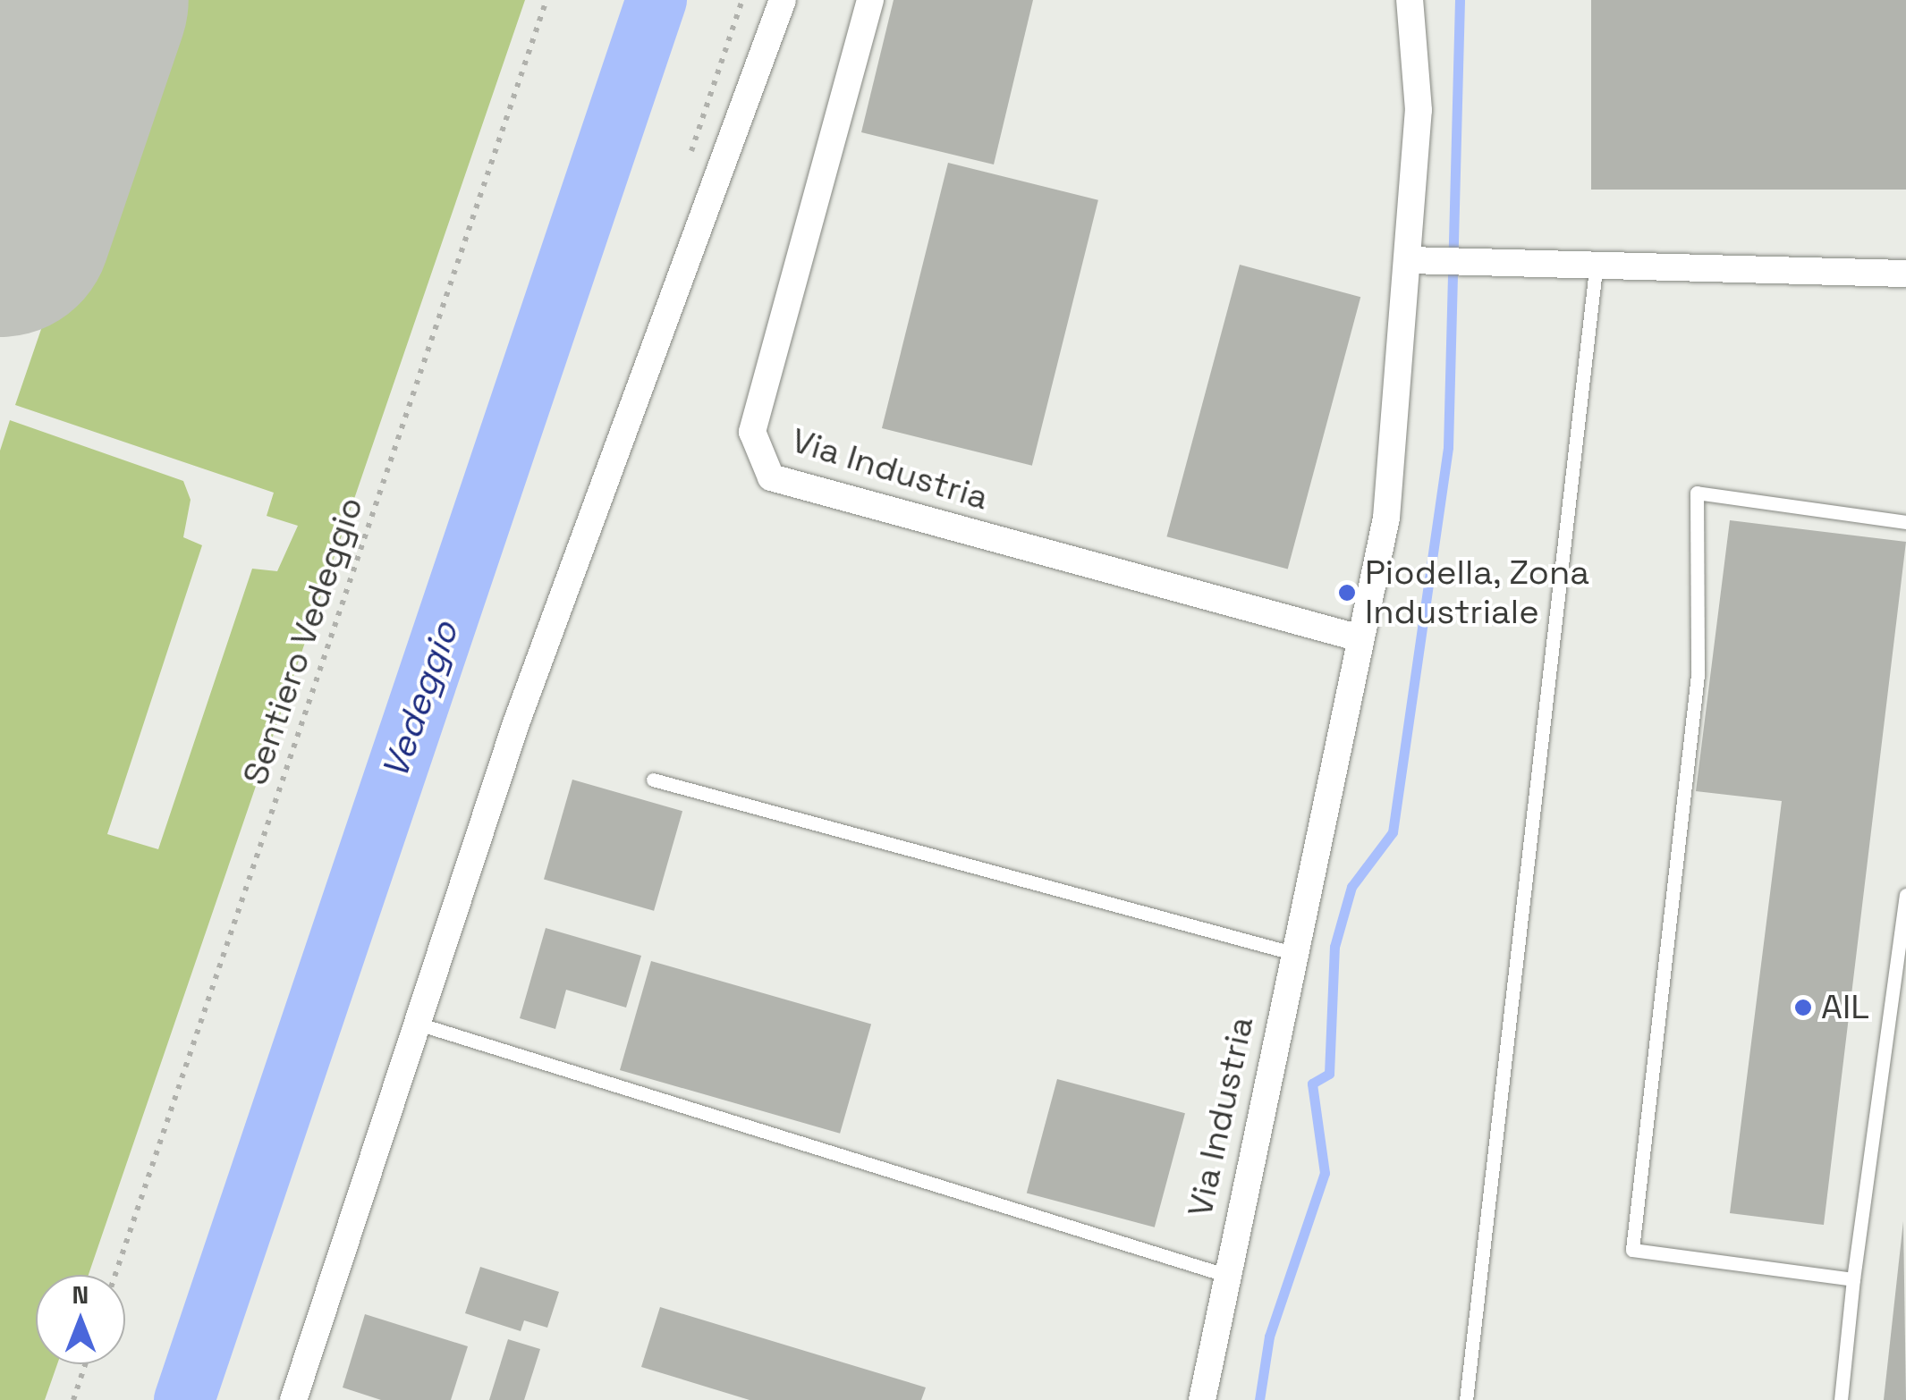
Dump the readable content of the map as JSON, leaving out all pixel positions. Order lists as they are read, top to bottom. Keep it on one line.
{"streets":{"street":["Via Industria"],"path":["Sentiero Vedeggio"]},"water":["Vedeggio"],"places":["Piodella, Zona Industriale","AIL"],"north":"top"}
